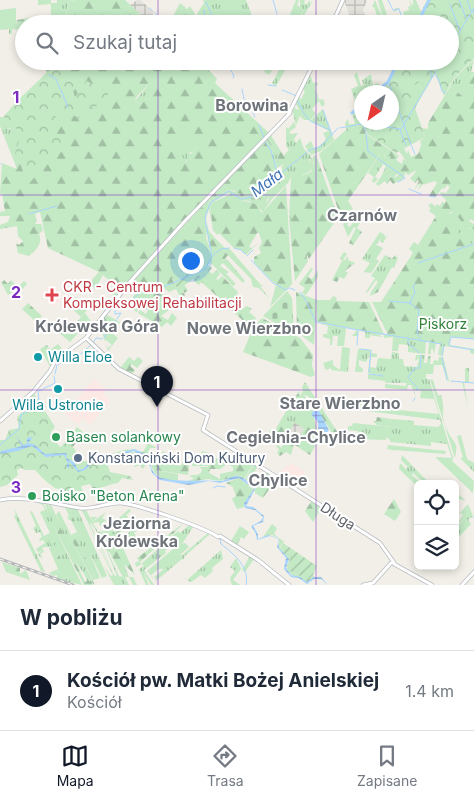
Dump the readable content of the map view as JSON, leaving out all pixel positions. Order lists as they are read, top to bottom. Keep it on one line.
{"streets":{"street":["Długa"]},"districts":["Borowina","Czarnów","Królewska Góra","Nowe Wierzbno","Stare Wierzbno","Cegielnia-Chylice","Chylice","Jeziorna Królewska"],"water":["Mała"],"parks":["Piskorz"],"places":{"health":["CKR - Centrum Kompleksowej Rehabilitacji"],"other":["Willa Eloe","Willa Ustronie","Basen solankowy","Konstanciński Dom Kultury","Boisko \"Beton Arena\""]},"north":"bottom left","page":{"search":"Szukaj tutaj","pins":"1","heading":"W pobliżu","list":[{"mark":"1","name":"Kościół pw. Matki Bożej Anielskiej","note":"Kościół","value":"1.4 km"}],"nav":["Mapa","Trasa","Zapisane"]},"grid":{"rows":["1","2","3"]}}
